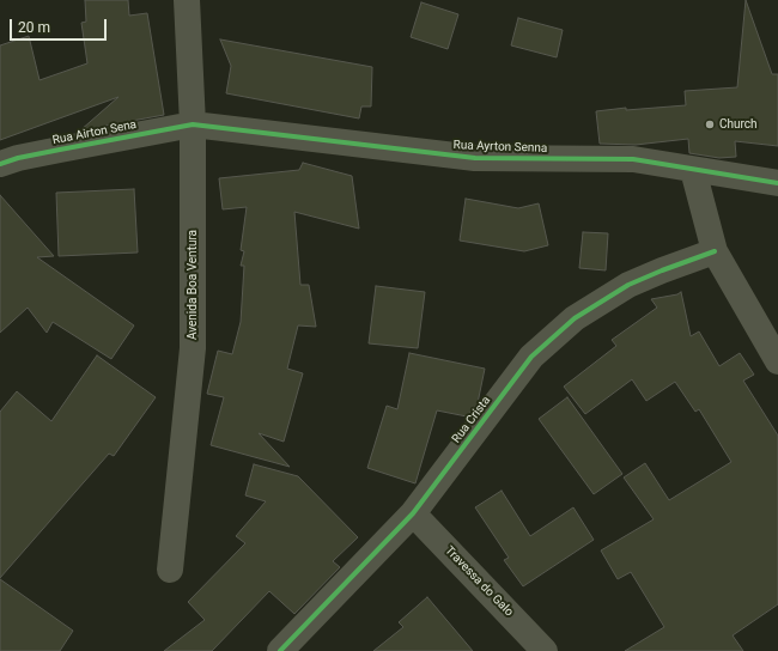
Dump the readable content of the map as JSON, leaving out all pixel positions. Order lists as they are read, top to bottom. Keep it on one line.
{"streets":{"street":["Rua Airton Sena","Rua Ayrton Senna","Avenida Boa Ventura","Rua Crista","Travessa do Galo"]},"crossings":[["Rua Airton Sena","Rua Ayrton Senna"],["Rua Airton Sena","Avenida Boa Ventura"],["Rua Ayrton Senna","Avenida Boa Ventura"],["Rua Crista","Travessa do Galo"]],"places":["Church"],"scale_bar":"20 m"}
